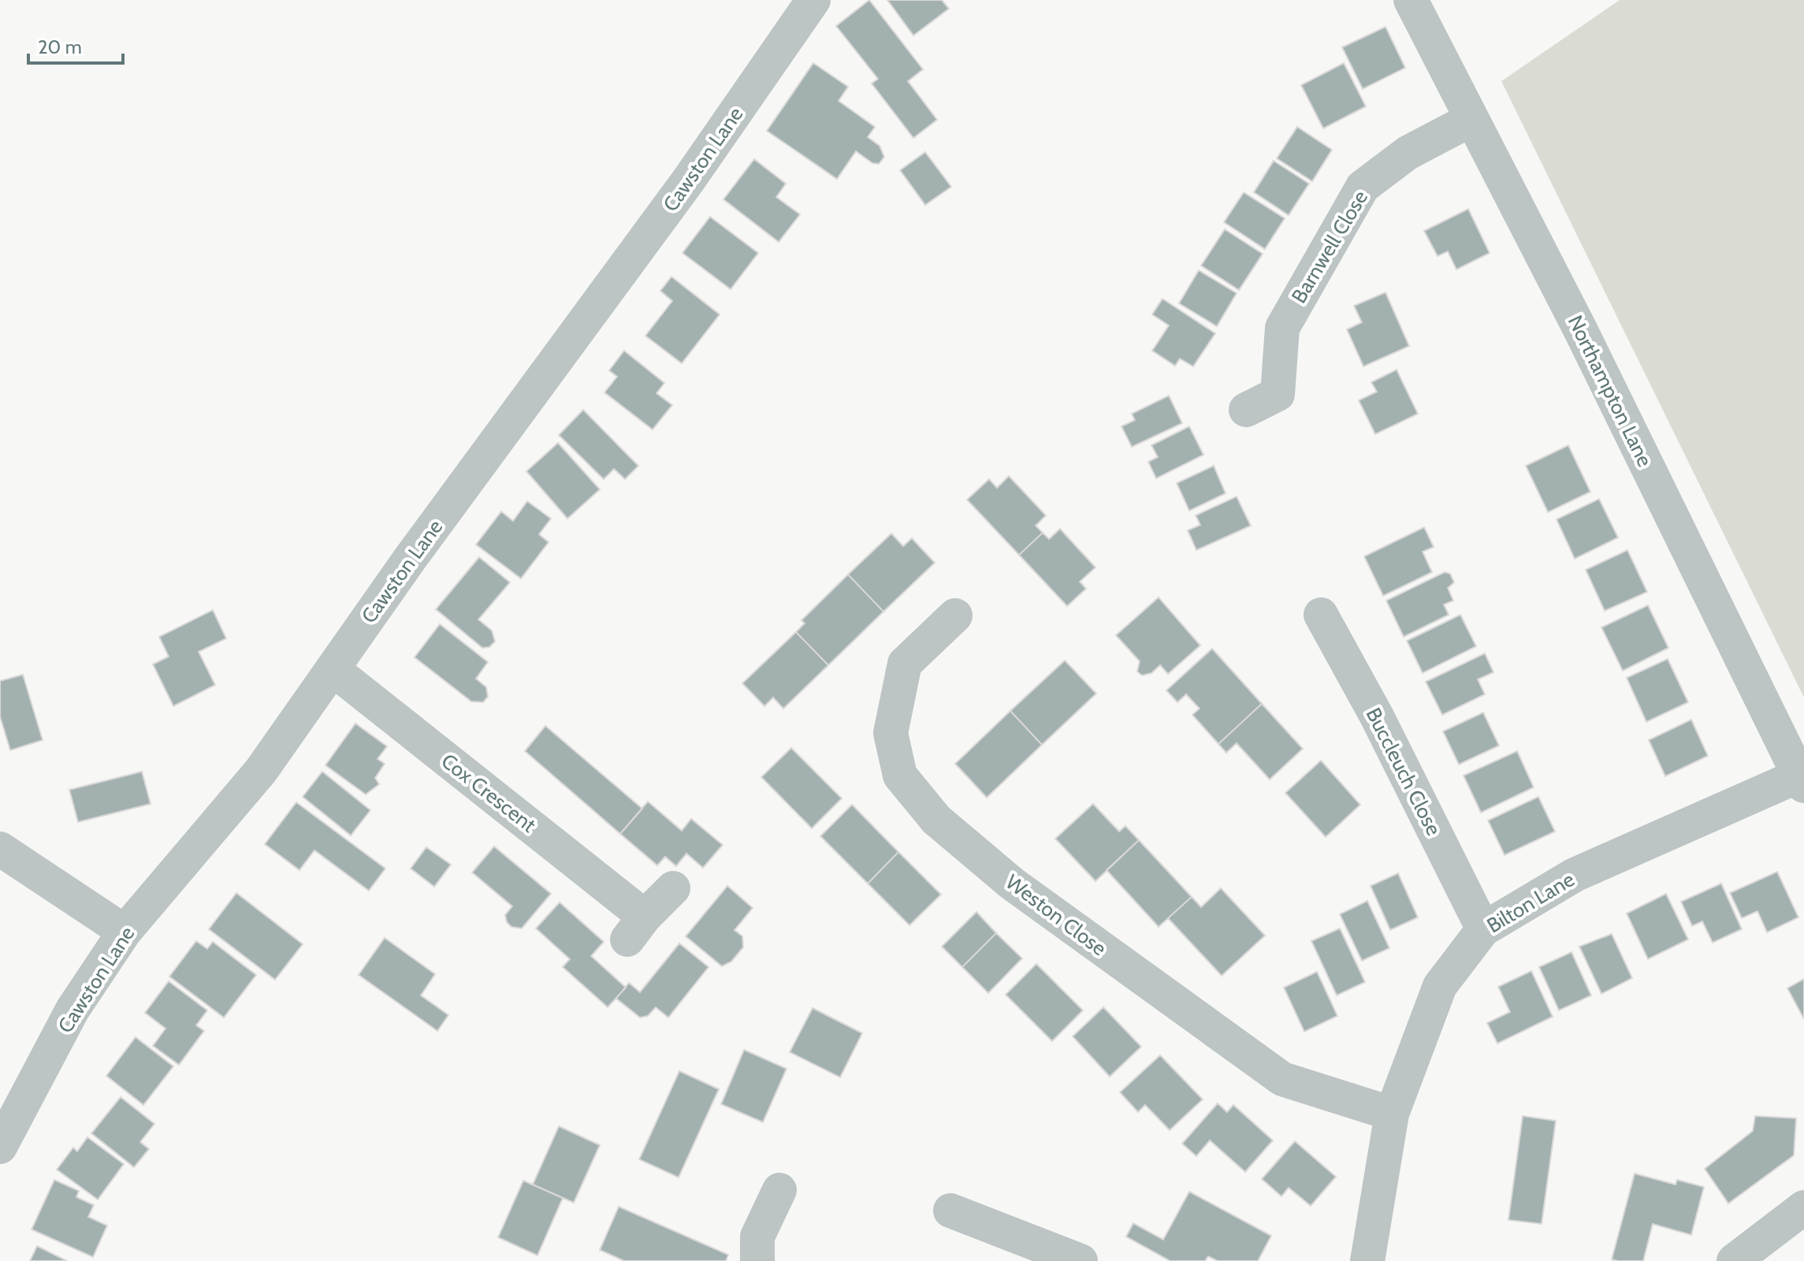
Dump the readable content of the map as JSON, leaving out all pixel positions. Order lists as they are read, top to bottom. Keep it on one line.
{"streets":{"street":["Cawston Lane","Barnwell Close","Northampton Lane","Buccleuch Close","Cox Crescent","Bilton Lane","Weston Close"]},"crossings":[["Cawston Lane","Cox Crescent"],["Barnwell Close","Northampton Lane"],["Northampton Lane","Bilton Lane"],["Buccleuch Close","Bilton Lane"],["Bilton Lane","Weston Close"]],"scale_bar":"20 m"}
